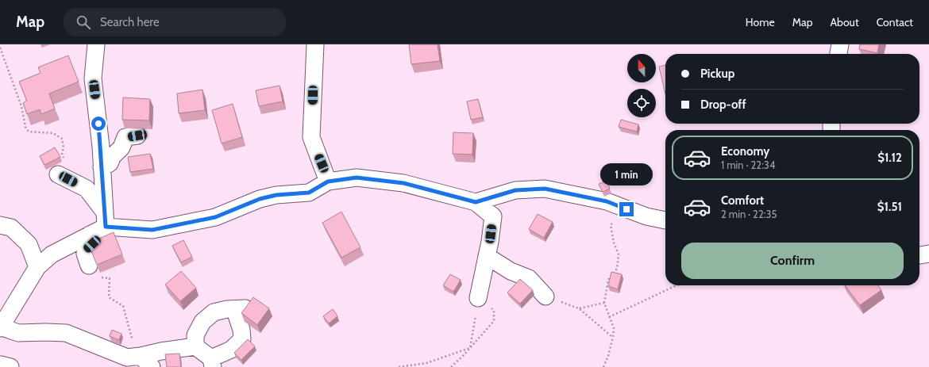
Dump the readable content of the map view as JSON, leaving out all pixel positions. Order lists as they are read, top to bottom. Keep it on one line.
{"north":"top","page":{"header":"Map","search":"Search here","nav":["Home","Map","About","Contact"],"banner":["Pickup","Drop-off"],"list":[{"name":"Economy","note":"1 min · 22:34","value":"$1.12"},{"name":"Comfort","note":"2 min · 22:35","value":"$1.51"}],"bubble":"1 min","buttons":"Confirm"}}
